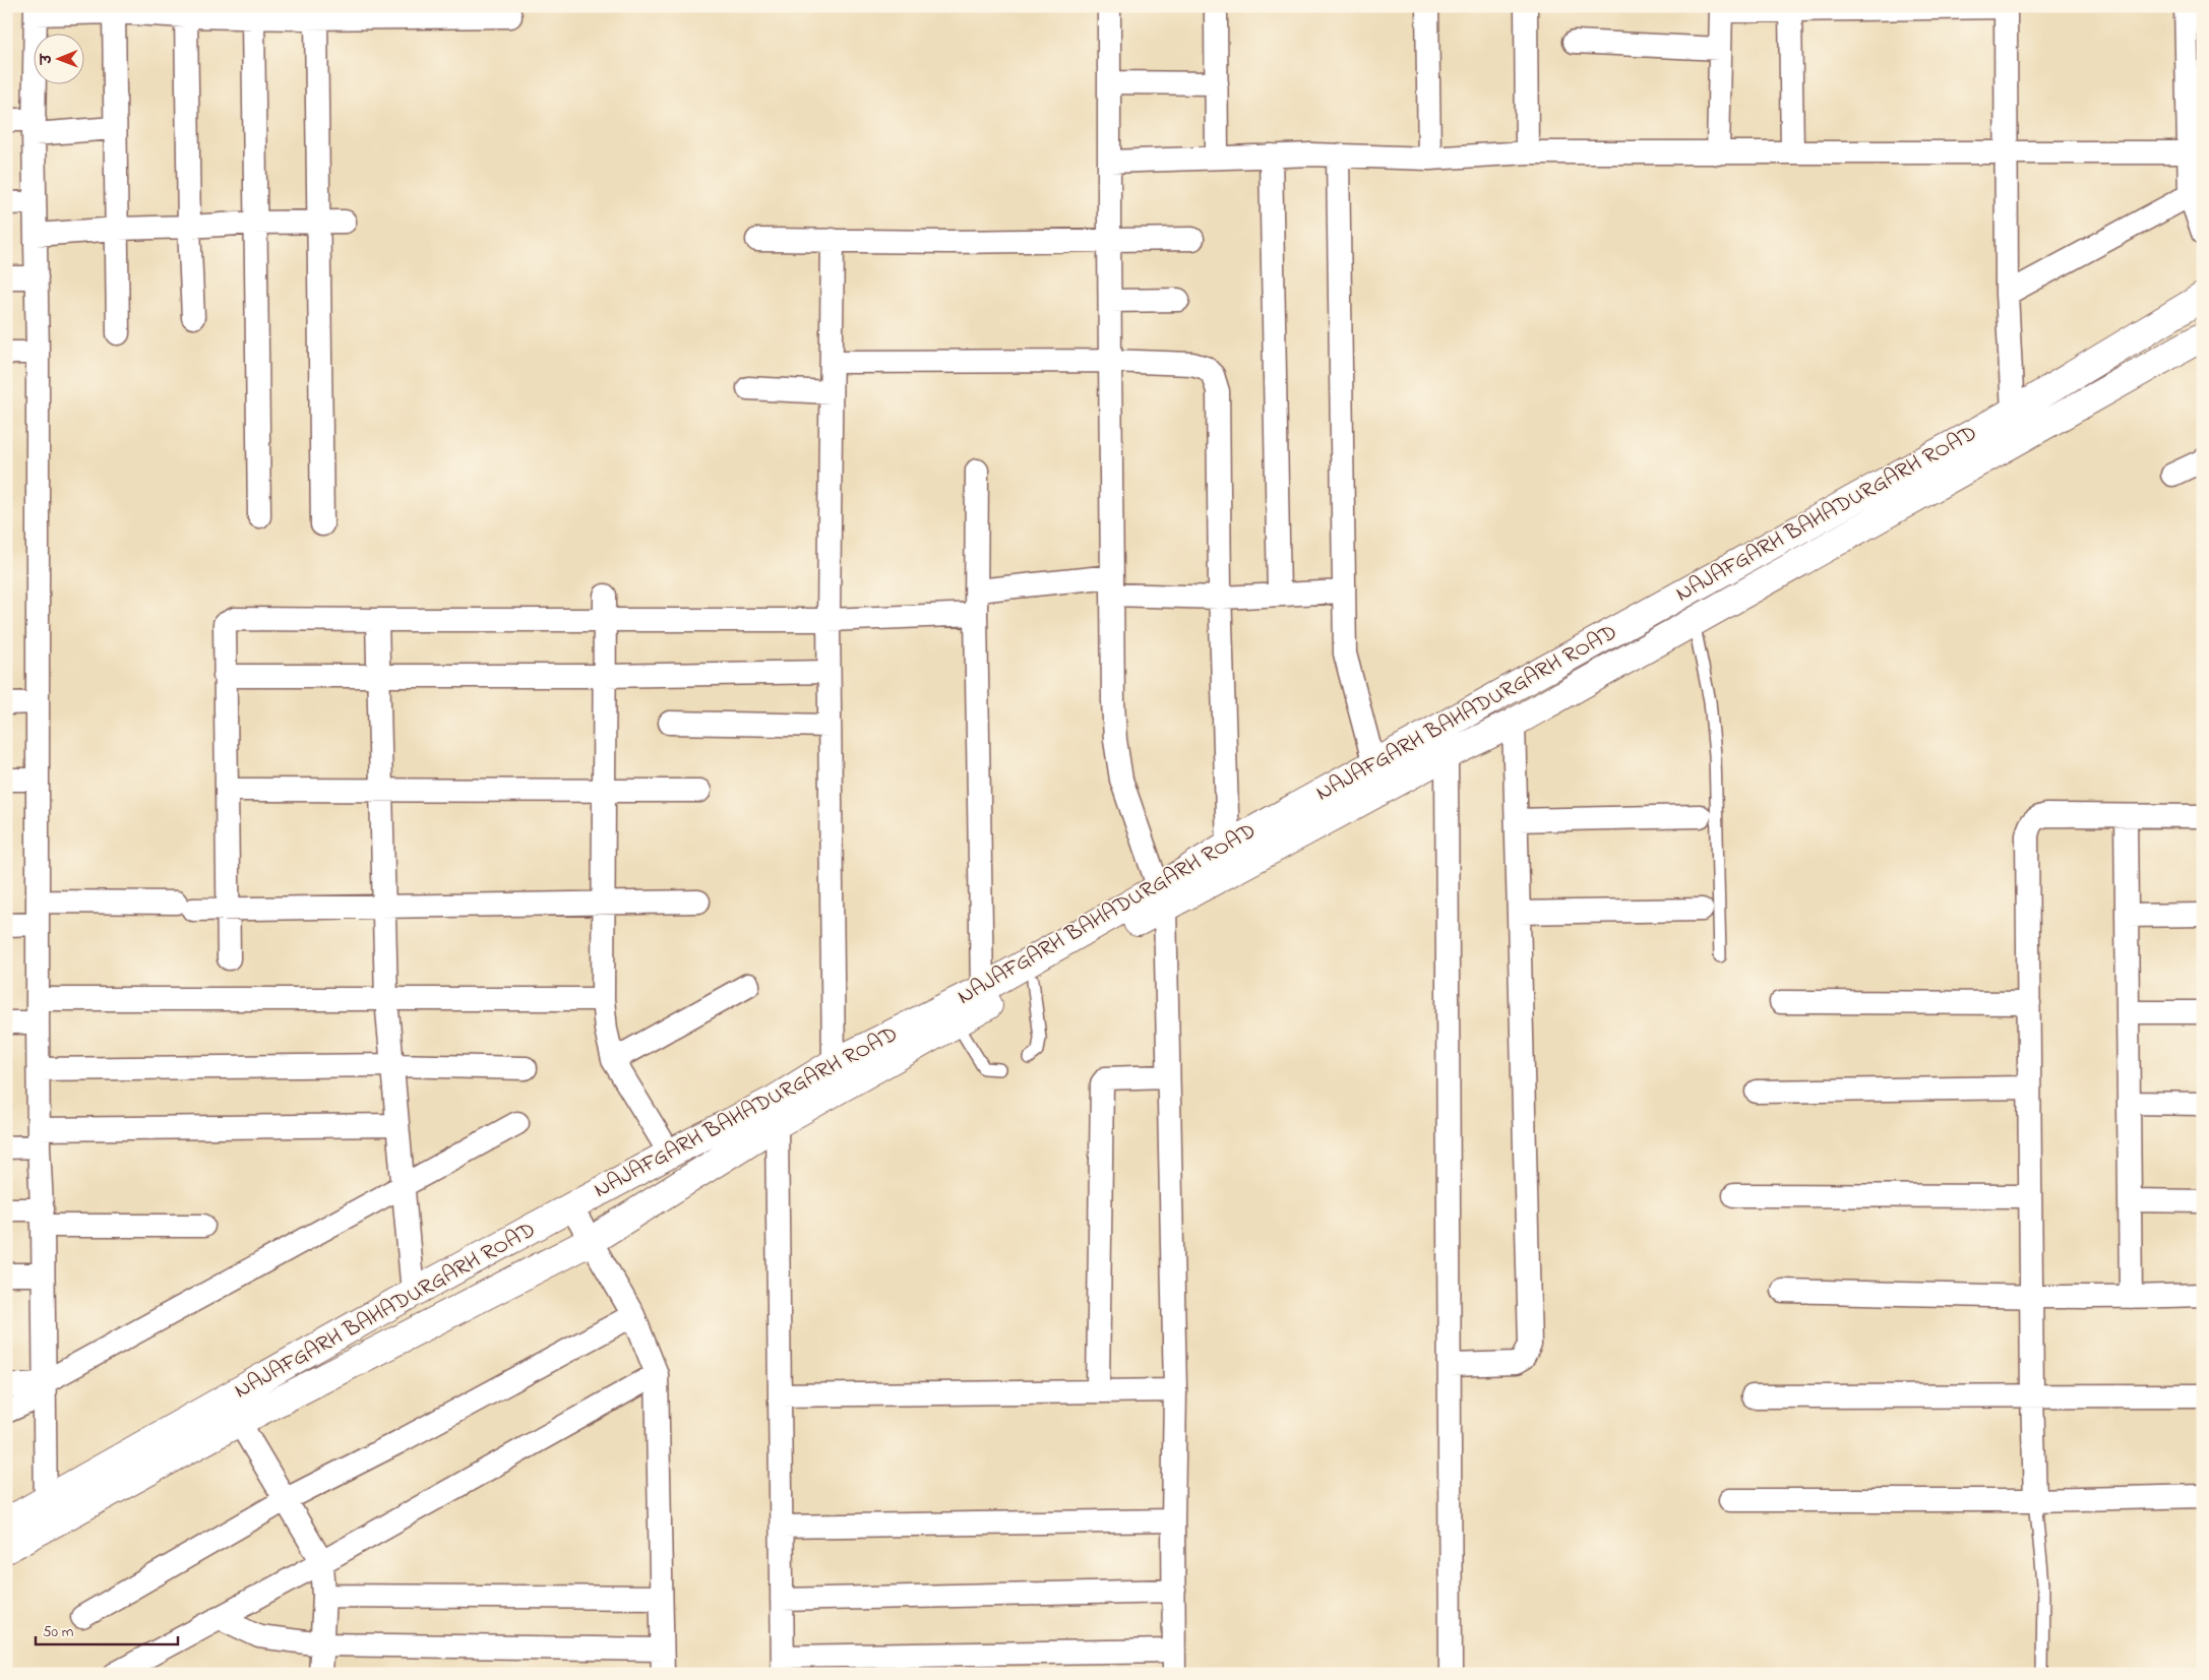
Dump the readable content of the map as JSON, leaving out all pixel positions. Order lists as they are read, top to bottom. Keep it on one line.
{"streets":{"main road":["NAJAFGARH BAHADURGARH ROAD"]},"scale_bar":"50 m","north":"left"}
